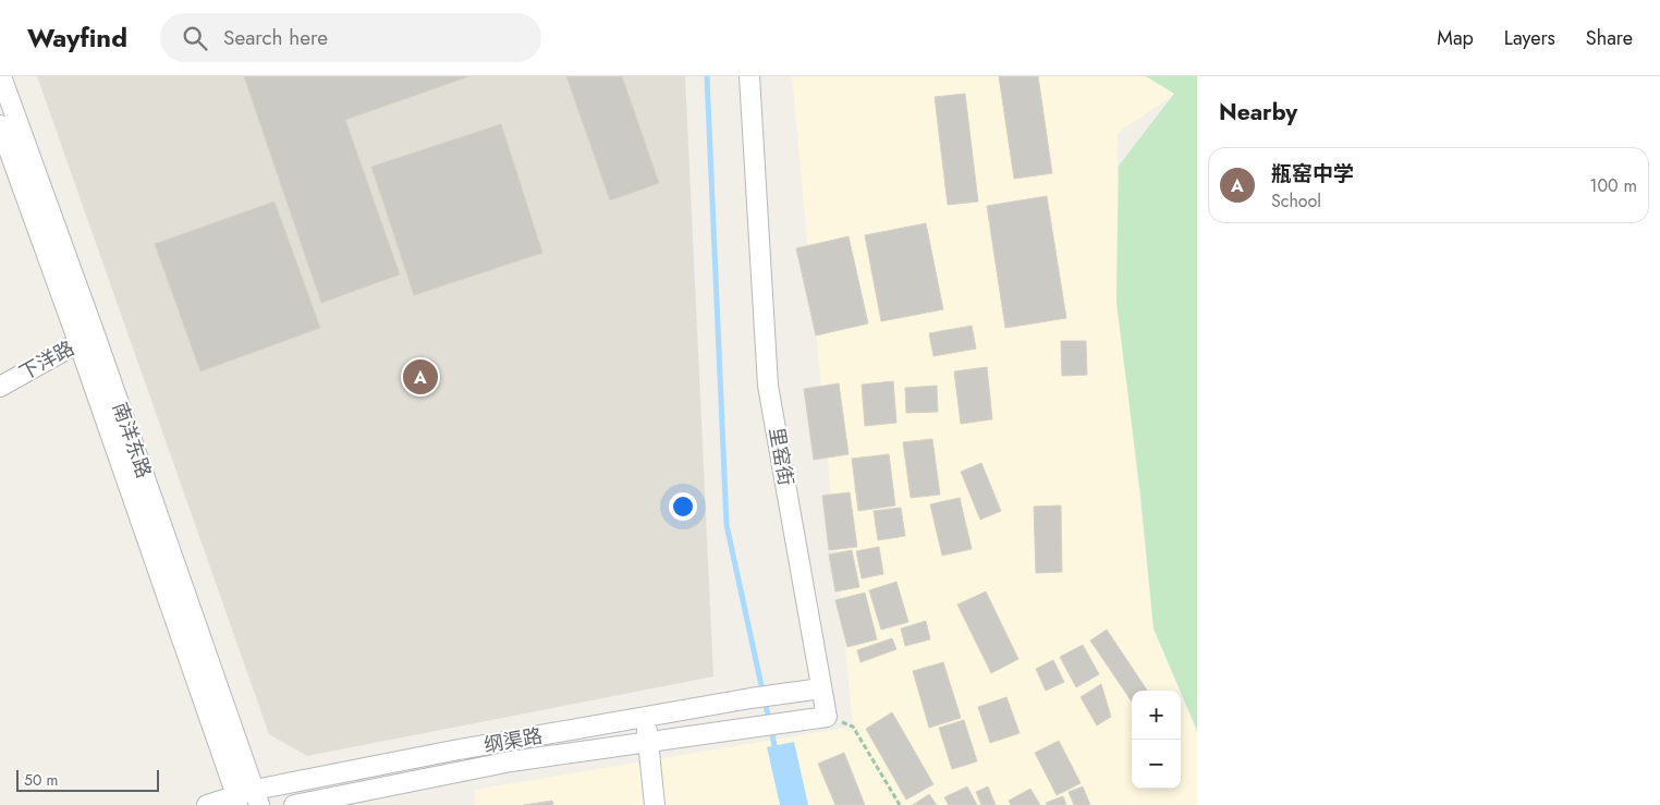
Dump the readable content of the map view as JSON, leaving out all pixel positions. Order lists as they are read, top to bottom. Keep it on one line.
{"streets":{"street":["下洋路","南洋东路","里窑街","纲渠路"]},"crossings":[["下洋路","南洋东路"],["南洋东路","纲渠路"],["里窑街","纲渠路"]],"scale_bar":"50 m","page":{"header":"Wayfind","search":"Search here","nav":["Map","Layers","Share"],"heading":"Nearby","list":[{"mark":"A","name":"瓶窑中学","note":"School","value":"100 m"}],"pins":"A","map_buttons":["+","−"],"scale":"50 m"}}
